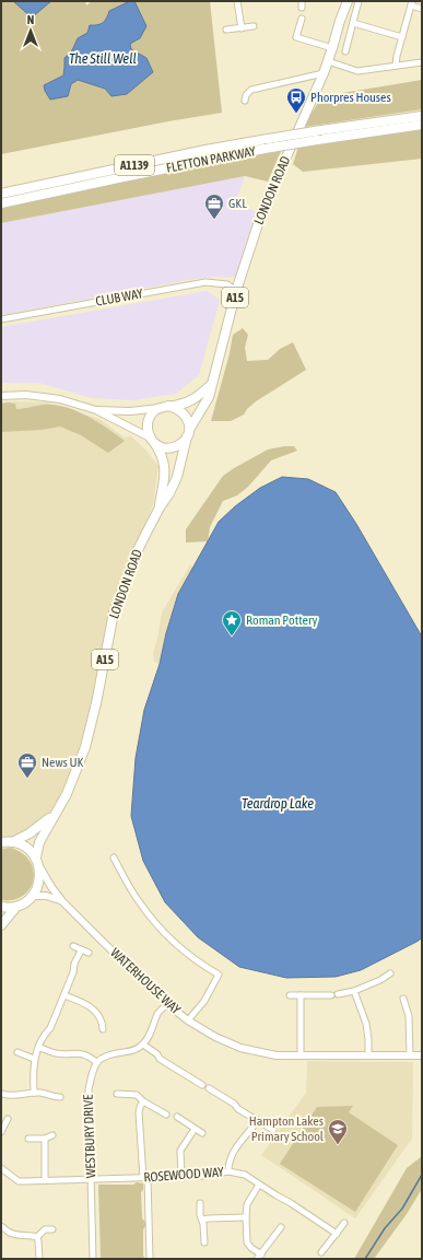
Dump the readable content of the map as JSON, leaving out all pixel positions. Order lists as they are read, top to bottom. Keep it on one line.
{"streets":{"main road":["FLETTON PARKWAY","A1139","LONDON ROAD","A15"],"street":["CLUB WAY","WATERHOUSE WAY","WESTBURY DRIVE","ROSEWOOD WAY"]},"crossings":[["LONDON ROAD","CLUB WAY"],["LONDON ROAD","A15"],["WESTBURY DRIVE","ROSEWOOD WAY"]],"water":["The Still Well","Teardrop Lake"],"places":{"bus stop":["Phorpres Houses"],"office":["GKL","News UK"],"place":["Roman Pottery"],"school or university":["Hampton Lakes Primary School"]},"north":"top"}
